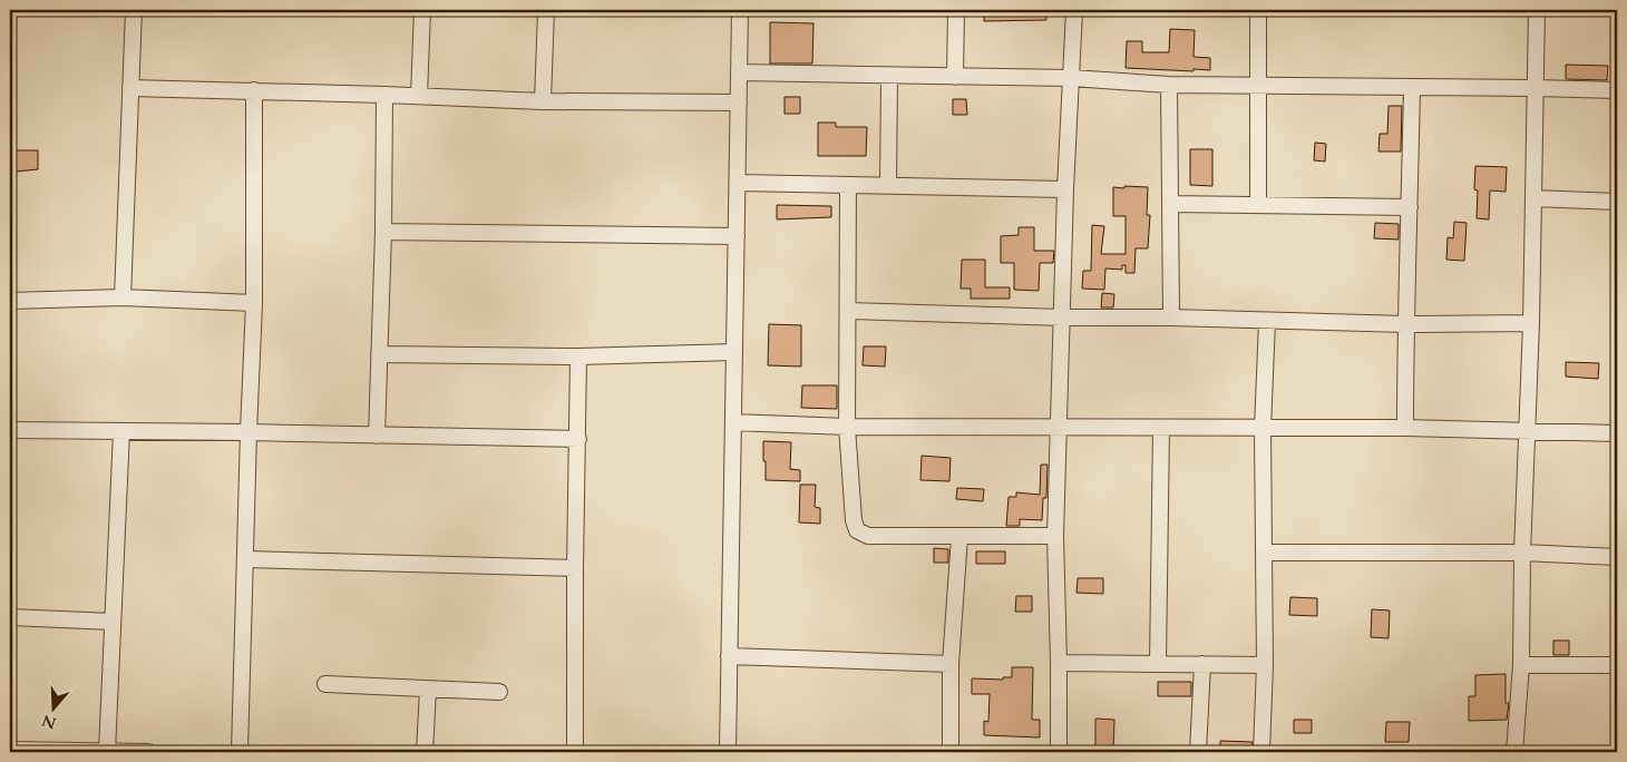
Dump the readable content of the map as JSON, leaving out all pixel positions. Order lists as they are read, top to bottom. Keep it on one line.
{"north":"bottom"}
